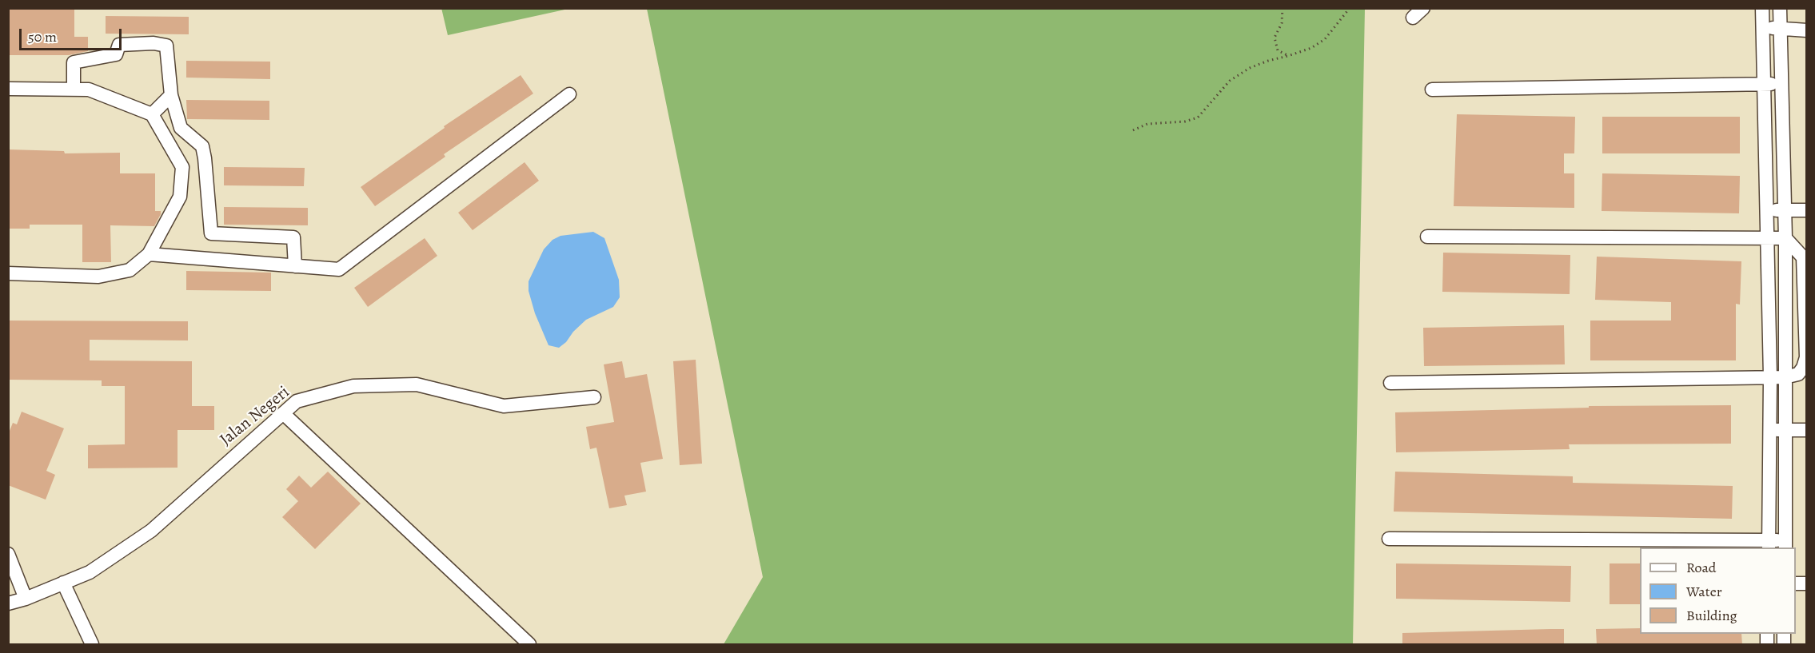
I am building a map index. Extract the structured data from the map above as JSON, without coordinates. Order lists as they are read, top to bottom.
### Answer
{
  "streets": {
    "street": ["Jalan Negeri"]
  },
  "legend": ["Road", "Water", "Building"],
  "scale_bar": "50 m"
}
